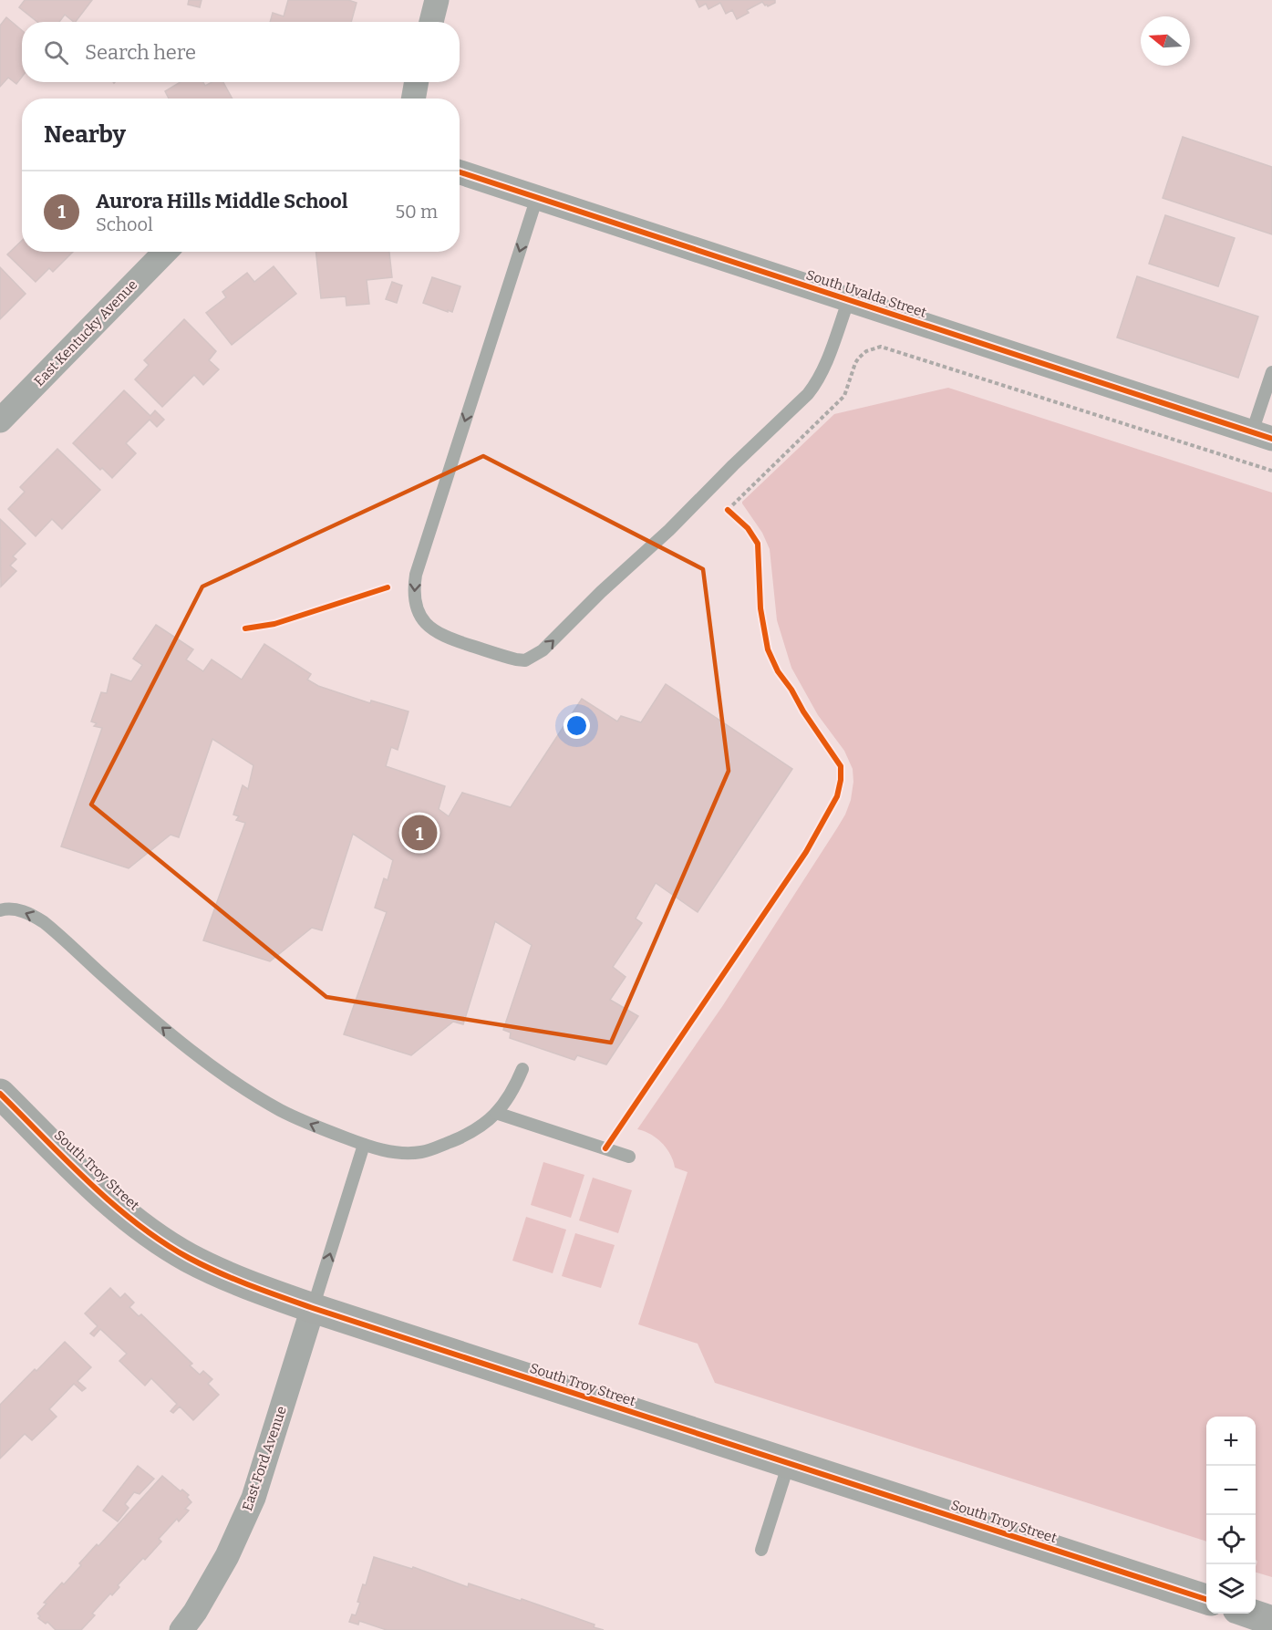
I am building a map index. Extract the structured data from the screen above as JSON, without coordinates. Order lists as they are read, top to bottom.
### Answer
{
  "streets": {
    "street": [
      "South Uvalda Street",
      "East Kentucky Avenue",
      "South Troy Street",
      "East Ford Avenue"
    ]
  },
  "crossings": [
    ["South Troy Street", "East Ford Avenue"]
  ],
  "north": "left",
  "page": {
    "search": "Search here",
    "heading": "Nearby",
    "list": [
      {
        "mark": "1",
        "name": "Aurora Hills Middle School",
        "note": "School",
        "value": "50 m"
      }
    ],
    "pins": "1",
    "map_buttons": ["+", "−"]
  }
}
